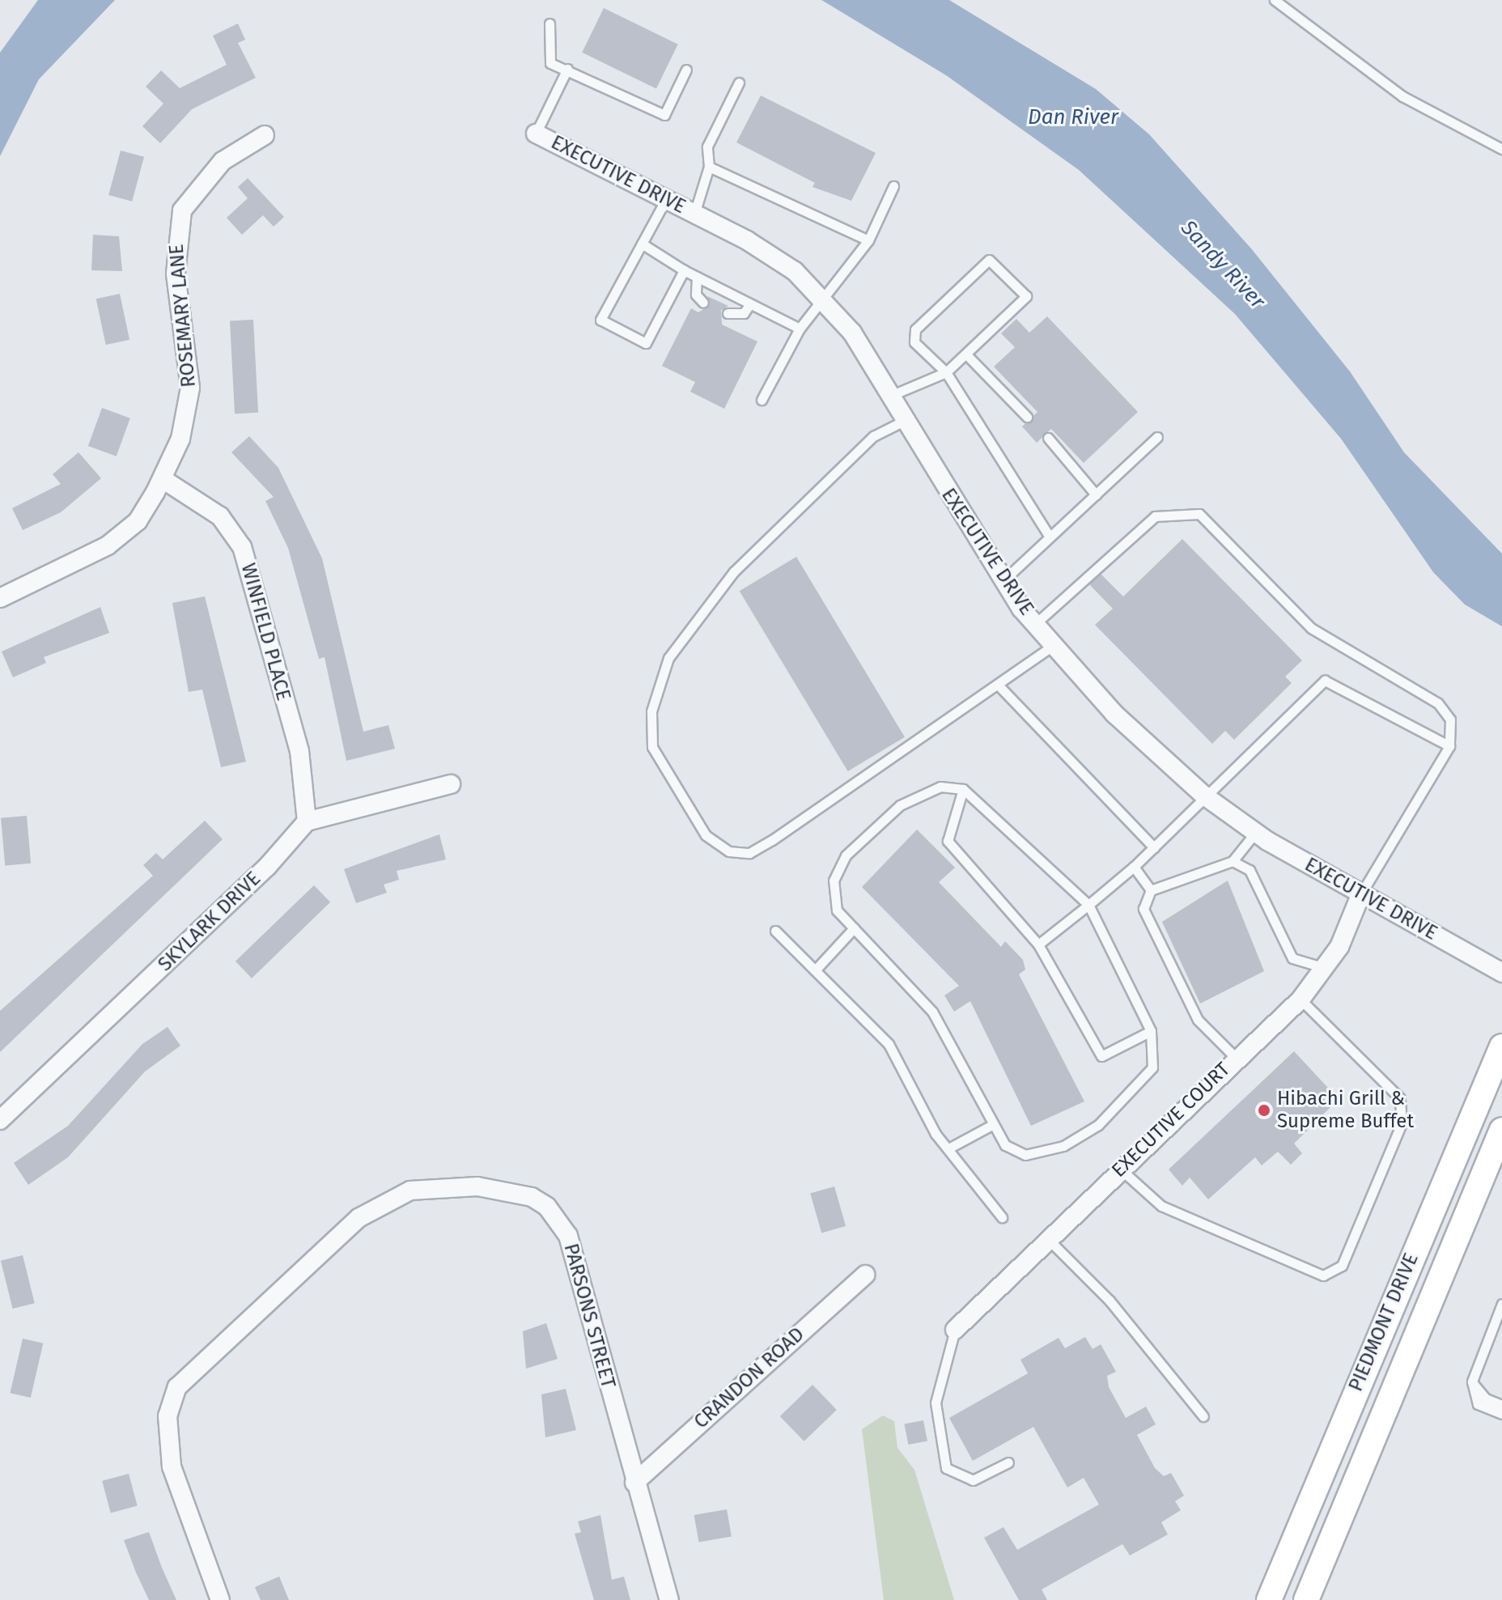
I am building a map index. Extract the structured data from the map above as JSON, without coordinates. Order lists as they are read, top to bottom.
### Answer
{
  "streets": {
    "main road": ["PIEDMONT DRIVE"],
    "street": [
      "EXECUTIVE DRIVE",
      "ROSEMARY LANE",
      "WINFIELD PLACE",
      "SKYLARK DRIVE",
      "EXECUTIVE COURT",
      "PARSONS STREET",
      "CRANDON ROAD"
    ]
  },
  "crossings": [
    ["EXECUTIVE DRIVE", "EXECUTIVE COURT"],
    ["ROSEMARY LANE", "WINFIELD PLACE"],
    ["WINFIELD PLACE", "SKYLARK DRIVE"],
    ["PARSONS STREET", "CRANDON ROAD"]
  ],
  "water": ["Dan River", "Sandy River"],
  "places": ["Hibachi Grill & Supreme Buffet"]
}
